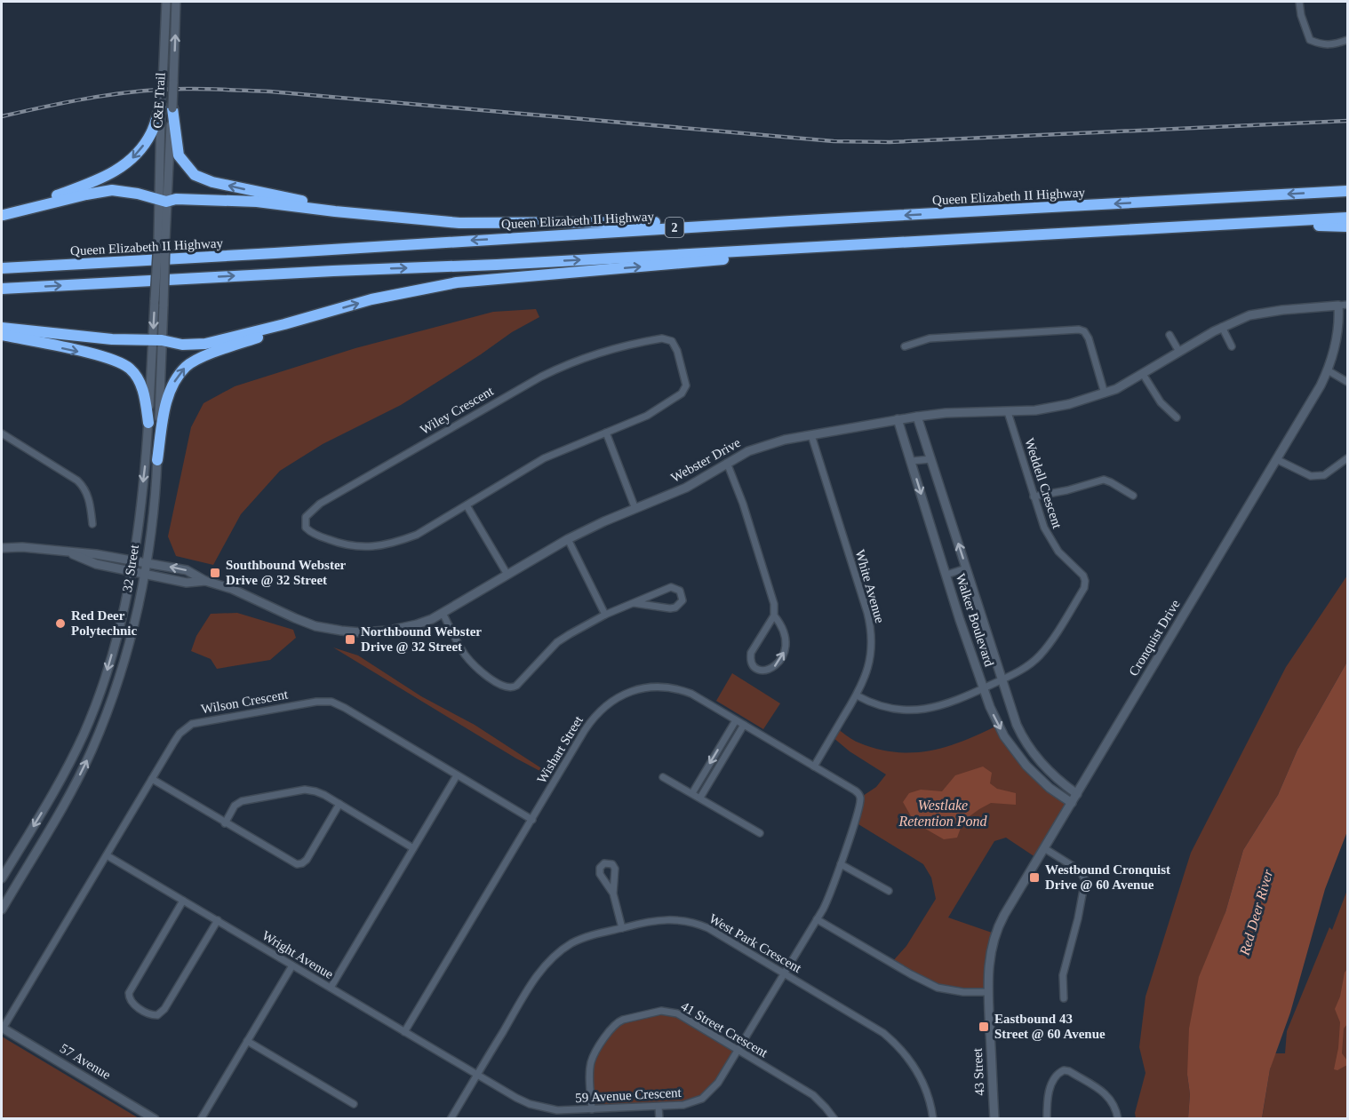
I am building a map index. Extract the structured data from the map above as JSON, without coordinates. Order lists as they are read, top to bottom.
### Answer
{
  "streets": {
    "highway": ["Queen Elizabeth II Highway", "2"],
    "street": [
      "C&E Trail",
      "Wiley Crescent",
      "Webster Drive",
      "Weddell Crescent",
      "32 Street",
      "White Avenue",
      "Walker Boulevard",
      "Cronquist Drive",
      "Wilson Crescent",
      "Wishart Street",
      "West Park Crescent",
      "Wright Avenue",
      "41 Street Crescent",
      "57 Avenue",
      "43 Street",
      "59 Avenue Crescent"
    ]
  },
  "crossings": [
    ["C&E Trail", "32 Street"],
    ["Webster Drive", "Weddell Crescent"],
    ["Webster Drive", "32 Street"],
    ["Webster Drive", "White Avenue"],
    ["Webster Drive", "Walker Boulevard"],
    ["Webster Drive", "Cronquist Drive"],
    ["Weddell Crescent", "White Avenue"],
    ["Weddell Crescent", "Walker Boulevard"],
    ["White Avenue", "Wishart Street"],
    ["Walker Boulevard", "Cronquist Drive"],
    ["Cronquist Drive", "43 Street"],
    ["Wilson Crescent", "Wishart Street"],
    ["Wilson Crescent", "Wright Avenue"],
    ["Wilson Crescent", "57 Avenue"],
    ["Wishart Street", "Wright Avenue"],
    ["Wishart Street", "59 Avenue Crescent"],
    ["West Park Crescent", "Wright Avenue"],
    ["West Park Crescent", "59 Avenue Crescent"],
    ["Wright Avenue", "59 Avenue Crescent"],
    ["41 Street Crescent", "59 Avenue Crescent"]
  ],
  "water": ["Westlake Retention Pond", "Red Deer River"],
  "places": {
    "transit": [
      "Southbound Webster Drive @ 32 Street",
      "Northbound Webster Drive @ 32 Street",
      "Westbound Cronquist Drive @ 60 Avenue",
      "Eastbound 43 Street @ 60 Avenue"
    ],
    "other": ["Red Deer Polytechnic"]
  }
}
